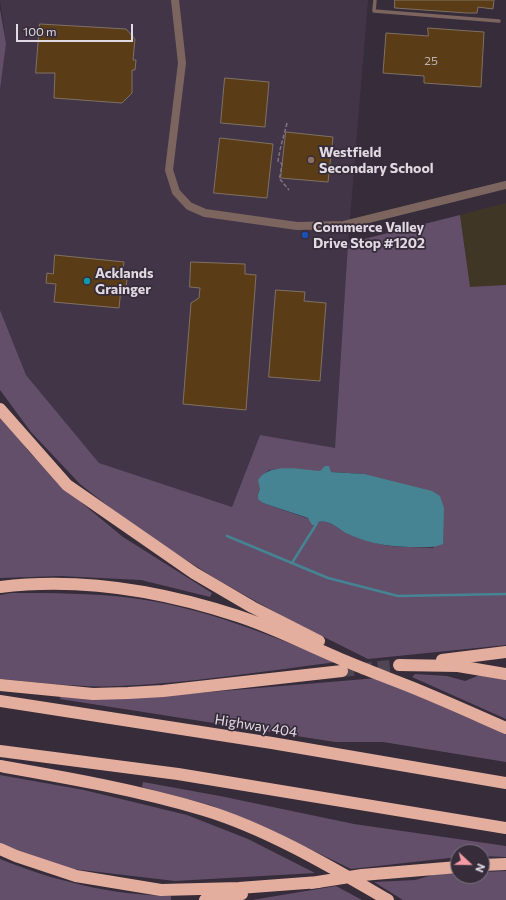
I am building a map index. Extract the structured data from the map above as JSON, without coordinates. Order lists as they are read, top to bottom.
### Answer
{
  "streets": {
    "highway": ["Highway 404"]
  },
  "places": ["Westfield Secondary School", "Commerce Valley Drive Stop #1202", "Acklands Grainger"],
  "house_numbers": ["25"],
  "scale_bar": "100 m",
  "north": "right"
}
